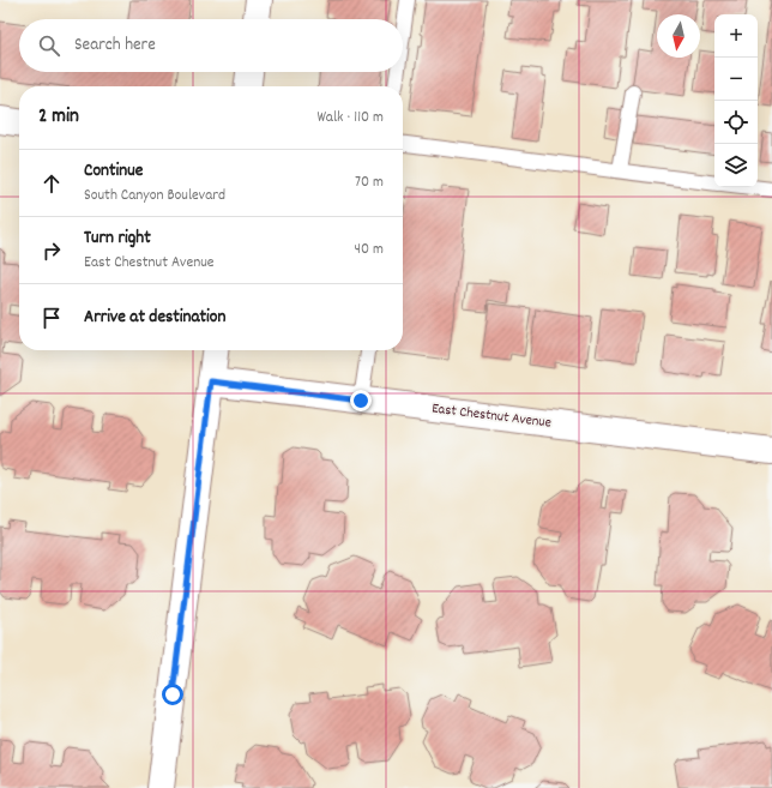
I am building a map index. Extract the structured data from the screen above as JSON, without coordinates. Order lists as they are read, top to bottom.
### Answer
{
  "streets": {
    "street": ["East Chestnut Avenue"]
  },
  "north": "bottom",
  "page": {
    "map_buttons": ["+", "−"],
    "search": "Search here",
    "heading": ["2 min", "Walk · 110 m"],
    "list": [
      ["Continue", "South Canyon Boulevard", "70 m"],
      ["Turn right", "East Chestnut Avenue", "40 m"],
      "Arrive at destination"
    ]
  }
}
